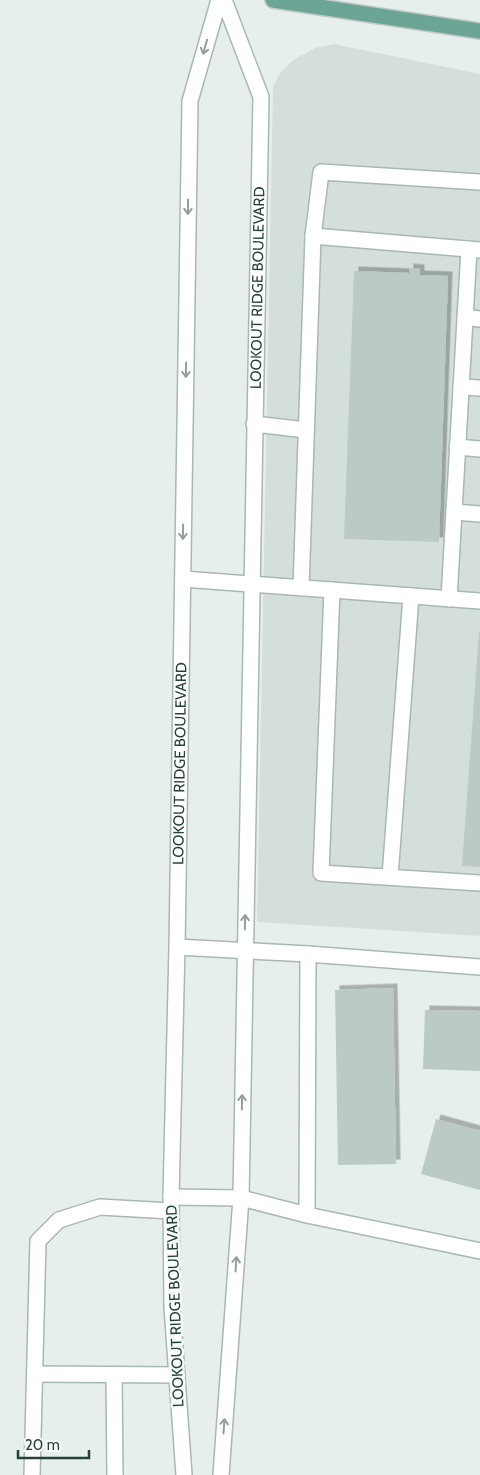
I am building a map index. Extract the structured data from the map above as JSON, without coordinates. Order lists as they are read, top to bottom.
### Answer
{
  "streets": {
    "street": ["LOOKOUT RIDGE BOULEVARD"]
  },
  "scale_bar": "20 m"
}
